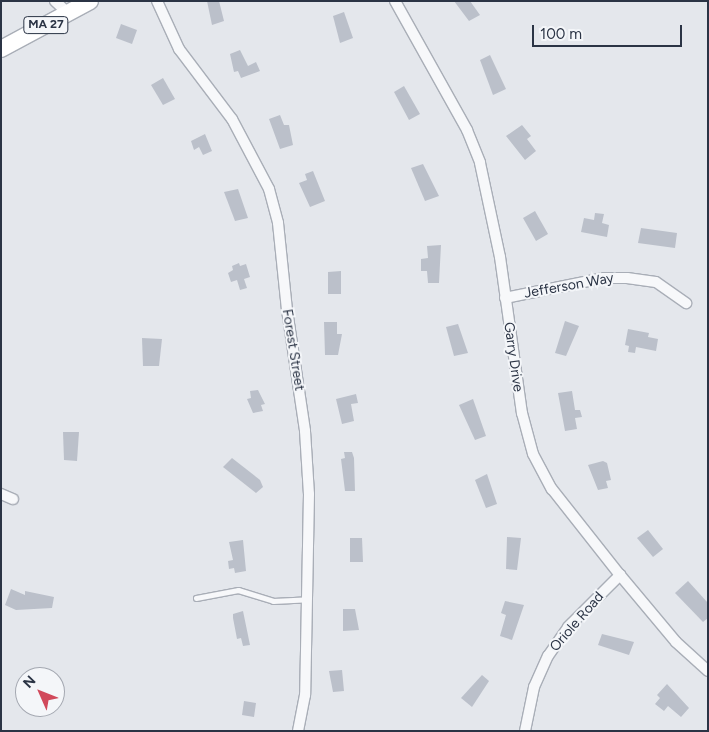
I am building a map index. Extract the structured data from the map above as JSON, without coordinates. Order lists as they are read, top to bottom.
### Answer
{
  "streets": {
    "main road": ["MA 27"],
    "street": [
      "Jefferson Way",
      "Forest Street",
      "Garry Drive",
      "Oriole Road"
    ]
  },
  "crossings": [
    ["Jefferson Way", "Garry Drive"],
    ["Garry Drive", "Oriole Road"]
  ],
  "scale_bar": "100 m",
  "north": "top left"
}
